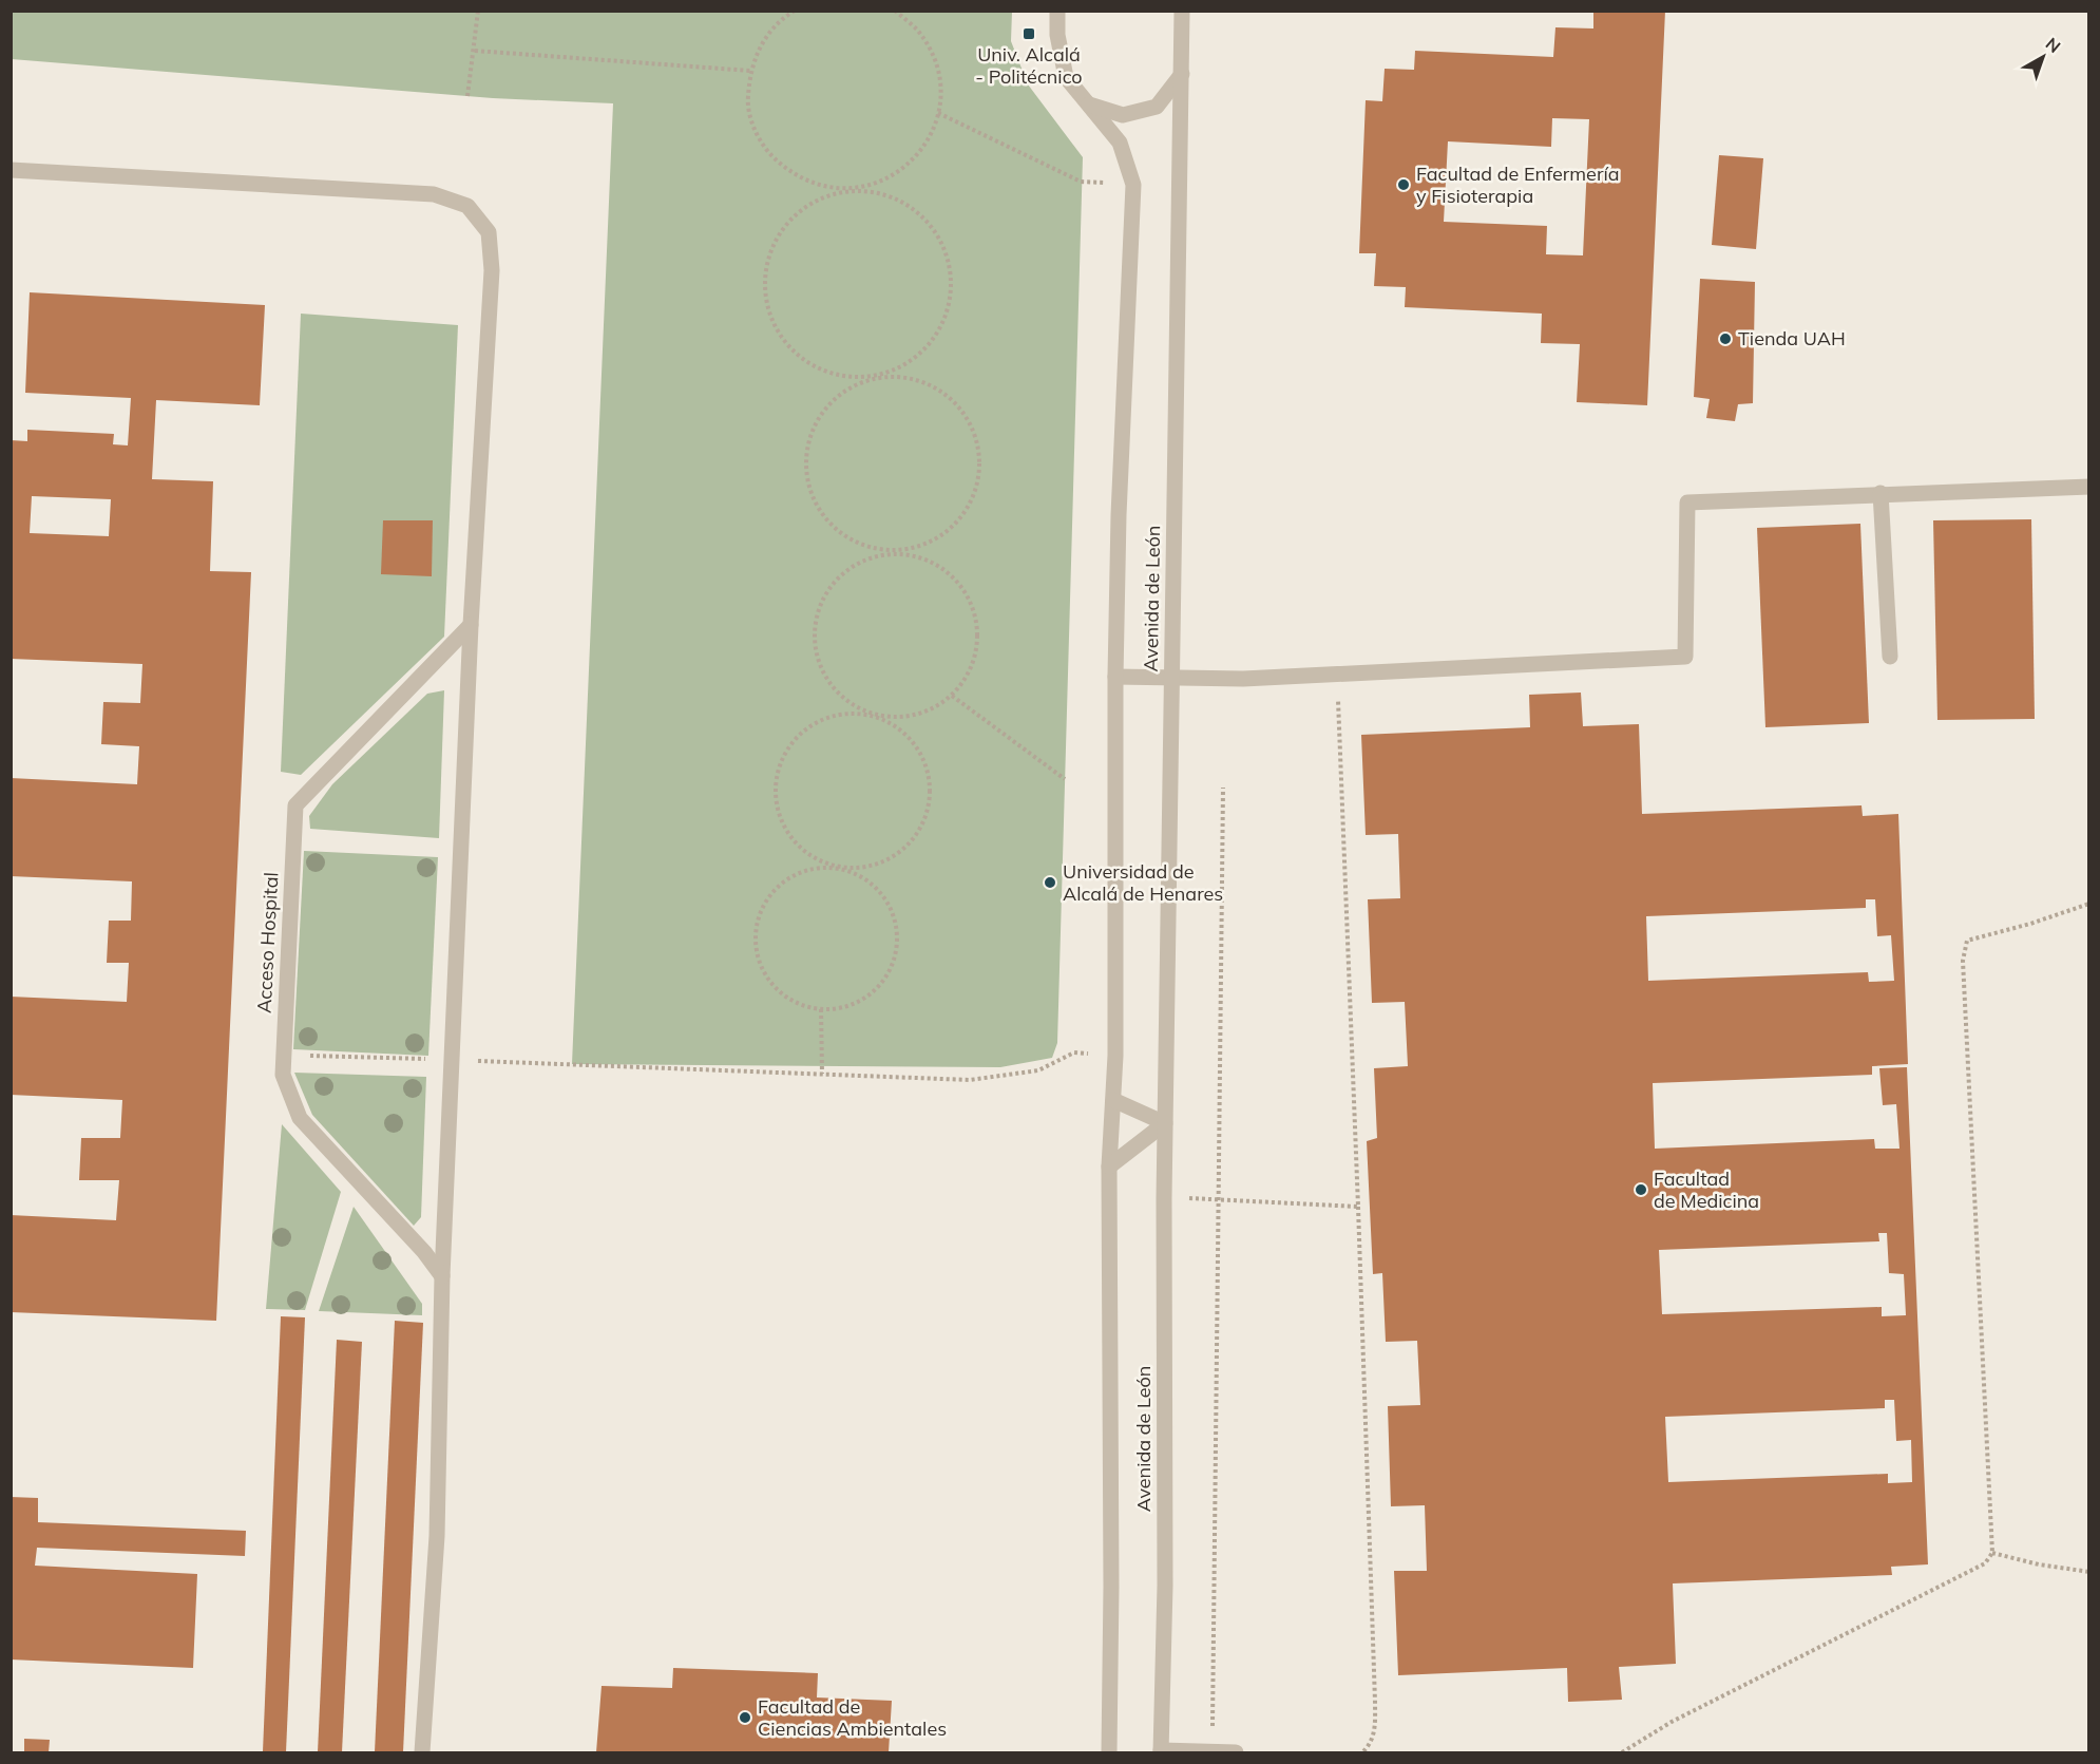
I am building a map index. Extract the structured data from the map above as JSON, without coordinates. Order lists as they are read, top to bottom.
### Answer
{
  "streets": {
    "street": ["Avenida de León", "Acceso Hospital"]
  },
  "places": {
    "transit": ["Univ. Alcalá - Politécnico"],
    "other": [
      "Facultad de Enfermería y Fisioterapia",
      "Tienda UAH",
      "Universidad de Alcalá de Henares",
      "Facultad de Medicina",
      "Facultad de Ciencias Ambientales"
    ]
  },
  "north": "top right"
}
